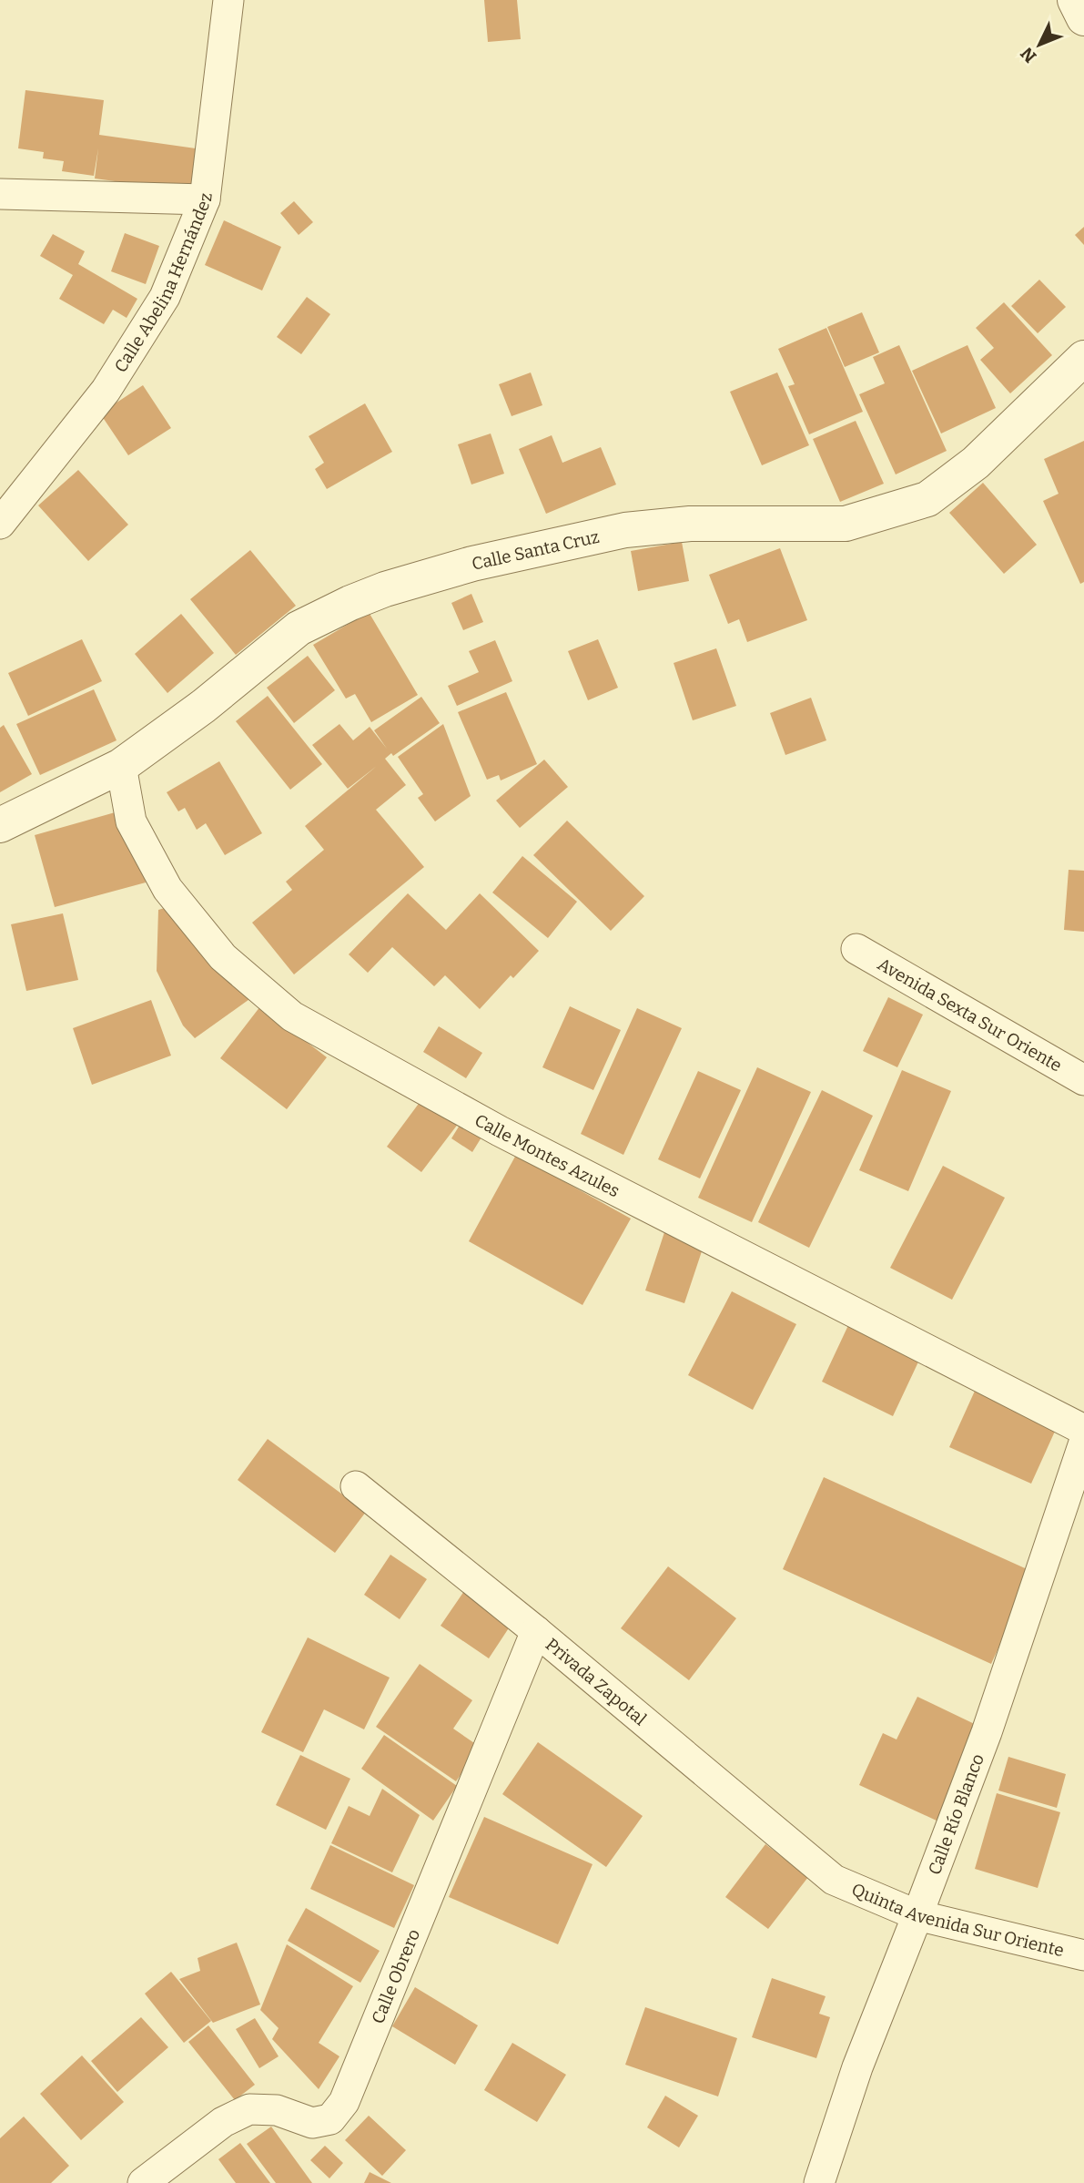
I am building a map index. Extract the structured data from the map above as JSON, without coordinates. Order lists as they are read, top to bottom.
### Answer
{
  "streets": {
    "street": [
      "Calle Abelina Hernández",
      "Calle Santa Cruz",
      "Avenida Sexta Sur Oriente",
      "Calle Montes Azules",
      "Privada Zapotal",
      "Calle Río Blanco",
      "Quinta Avenida Sur Oriente",
      "Calle Obrero"
    ]
  },
  "crossings": [
    ["Calle Santa Cruz", "Calle Montes Azules"],
    ["Privada Zapotal", "Quinta Avenida Sur Oriente"],
    ["Privada Zapotal", "Calle Obrero"],
    ["Calle Río Blanco", "Quinta Avenida Sur Oriente"]
  ],
  "north": "bottom left"
}
